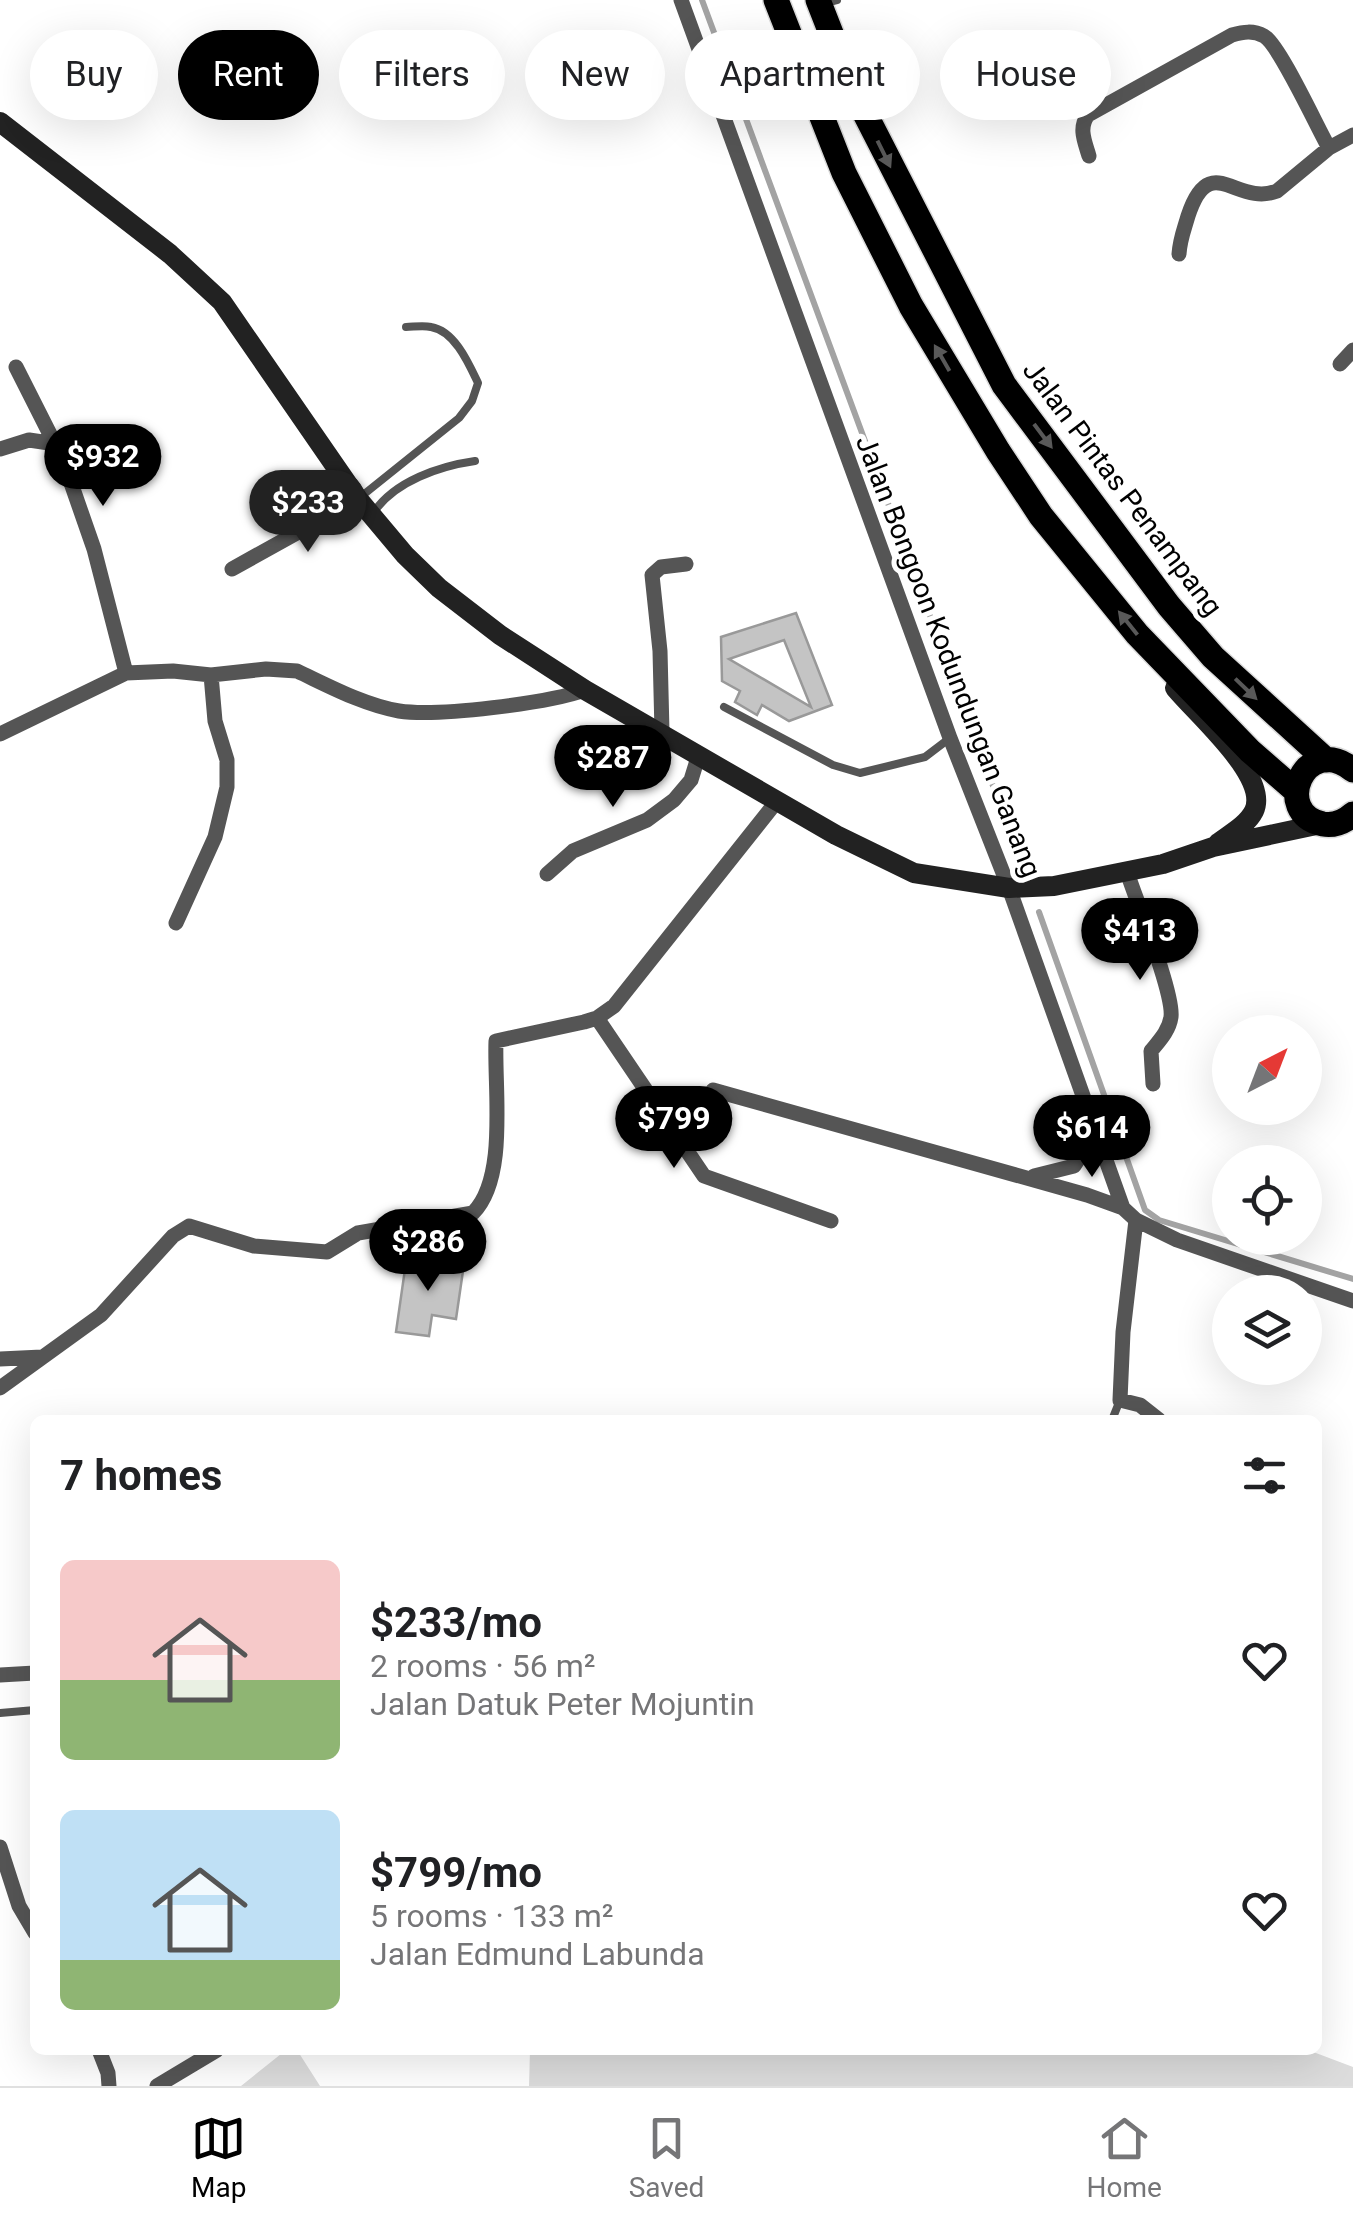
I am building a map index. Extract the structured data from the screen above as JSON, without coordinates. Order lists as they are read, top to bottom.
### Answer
{
  "streets": {
    "main road": ["Jalan Pintas Penampang"],
    "street": ["Jalan Bongoon Kodundungan Ganang"]
  },
  "north": "top right",
  "page": {
    "chip": [
      "Buy",
      "Rent",
      "Filters",
      "New",
      "Apartment",
      "House"
    ],
    "price": [
      "$932",
      "$233",
      "$287",
      "$413",
      "$799",
      "$614",
      "$286"
    ],
    "heading": "7 homes",
    "list": [
      {
        "name": "$233/mo",
        "note": "2 rooms · 56 m² · Jalan Datuk Peter Mojuntin"
      },
      {
        "name": "$799/mo",
        "note": "5 rooms · 133 m² · Jalan Edmund Labunda"
      }
    ],
    "tabs": ["Map", "Saved", "Home"]
  }
}
